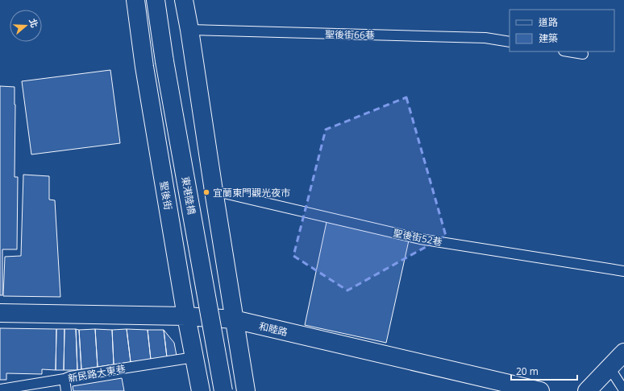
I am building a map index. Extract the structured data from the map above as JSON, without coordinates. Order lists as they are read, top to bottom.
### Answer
{
  "streets": {
    "street": ["聖後街", "東港陸橋", "和睦路"],
    "lane": ["聖後街66巷", "聖後街52巷", "新民路大東巷"]
  },
  "crossings": [
    ["聖後街", "和睦路"],
    ["聖後街", "新民路大東巷"]
  ],
  "places": ["宜蘭東門觀光夜市"],
  "legend": ["道路", "建築"],
  "scale_bar": "20 m",
  "north": "right"
}
